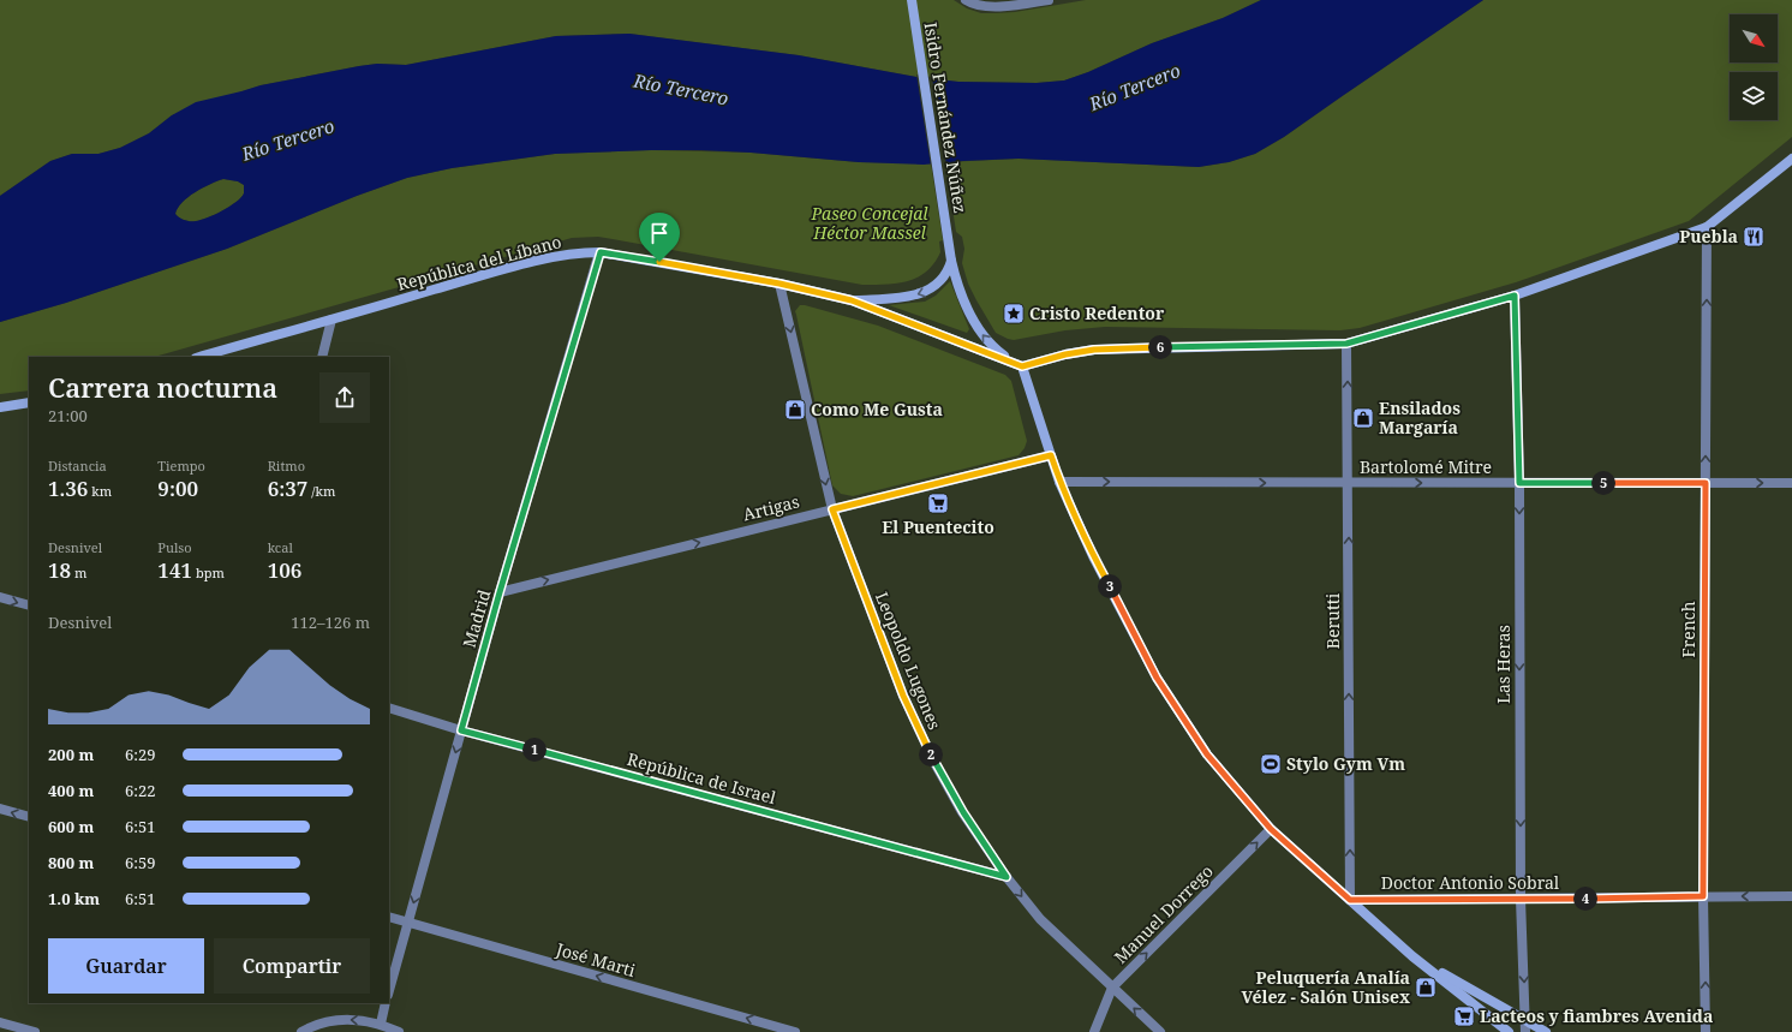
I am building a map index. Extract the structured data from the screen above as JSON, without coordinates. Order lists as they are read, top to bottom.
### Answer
{
  "streets": {
    "main road": ["Isidro Fernández Núñez", "República del Líbano"],
    "street": [
      "Bartolomé Mitre",
      "Artigas",
      "Madrid",
      "Berutti",
      "French",
      "Leopoldo Lugones",
      "Las Heras",
      "República de Israel",
      "Doctor Antonio Sobral",
      "Manuel Dorrego",
      "José Marti"
    ]
  },
  "crossings": [
    ["República del Líbano", "Madrid"],
    ["República del Líbano", "Leopoldo Lugones"],
    ["Bartolomé Mitre", "Berutti"],
    ["Bartolomé Mitre", "French"],
    ["Bartolomé Mitre", "Las Heras"],
    ["Artigas", "Madrid"],
    ["Artigas", "Leopoldo Lugones"],
    ["Madrid", "República de Israel"],
    ["Madrid", "José Marti"],
    ["Berutti", "Doctor Antonio Sobral"],
    ["French", "Doctor Antonio Sobral"],
    ["Leopoldo Lugones", "República de Israel"],
    ["Leopoldo Lugones", "Manuel Dorrego"],
    ["Las Heras", "Doctor Antonio Sobral"]
  ],
  "one_way": [
    "Bartolomé Mitre",
    "Artigas",
    "Berutti",
    "French",
    "Las Heras",
    "Manuel Dorrego",
    "José Marti"
  ],
  "water": ["Río Tercero"],
  "parks": ["Paseo Concejal Héctor Massel"],
  "places": {
    "restaurant": ["Puebla"],
    "place": ["Cristo Redentor"],
    "shop": ["Como Me Gusta", "Ensilados Margaría", "Peluquería Analía Vélez - Salón Unisex"],
    "supermarket": ["El Puentecito", "Lacteos y fiambres Avenida"],
    "sports": ["Stylo Gym Vm"]
  },
  "north": "bottom right",
  "page": {
    "pins": [
      "6",
      "5",
      "3",
      "1",
      "2",
      "4"
    ],
    "heading": ["Carrera nocturna", "21:00"],
    "stats": [
      ["Distancia", "1.36 km"],
      ["Tiempo", "9:00"],
      ["Ritmo", "6:37 /km"],
      ["Desnivel", "18 m"],
      ["Pulso", "141 bpm"],
      ["kcal", "106"]
    ],
    "chart": ["Desnivel", "112–126 m"],
    "list": [
      {
        "name": "200 m",
        "note": "6:29"
      },
      {
        "name": "400 m",
        "note": "6:22"
      },
      {
        "name": "600 m",
        "note": "6:51"
      },
      {
        "name": "800 m",
        "note": "6:59"
      },
      {
        "name": "1.0 km",
        "note": "6:51"
      }
    ],
    "buttons": ["Guardar", "Compartir"]
  }
}
